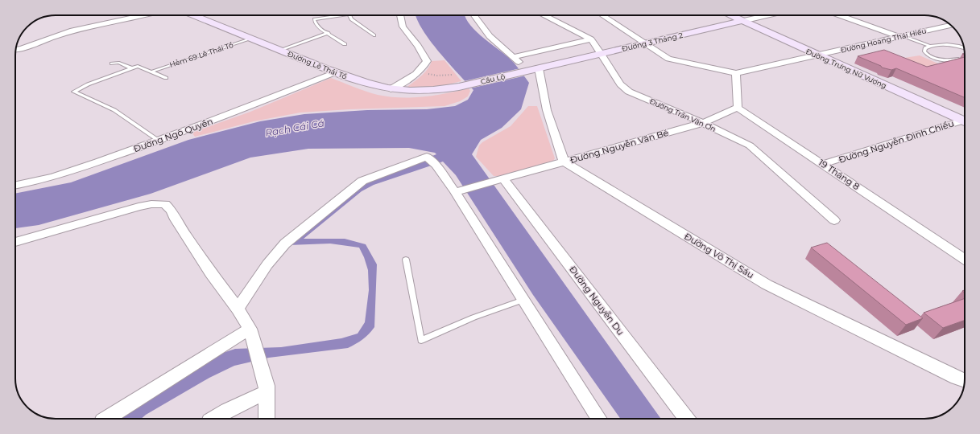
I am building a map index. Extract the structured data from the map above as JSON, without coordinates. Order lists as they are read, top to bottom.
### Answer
{
  "streets": {
    "main road": [
      "Đường 3 Tháng 2",
      "Đường Lê Thái Tổ",
      "Đường Trưng Nữ Vương",
      "Cầu Lộ"
    ],
    "street": [
      "Đường Hoàng Thái Hiếu",
      "Đường Trần Văn Ơn",
      "Đường Ngô Quyền",
      "Đường Nguyễn Đình Chiểu",
      "Đường Nguyễn Văn Bé",
      "19 Tháng 8",
      "Đường Võ Thị Sáu",
      "Đường Nguyễn Du"
    ],
    "lane": ["Hẻm 69 Lê Thái Tổ"]
  },
  "crossings": [
    ["Đường Hoàng Thái Hiếu", "Đường Trưng Nữ Vương"],
    ["Đường 3 Tháng 2", "Đường Trưng Nữ Vương"],
    ["Đường 3 Tháng 2", "Cầu Lộ"],
    ["Đường 3 Tháng 2", "Đường Trần Văn Ơn"],
    ["Hẻm 69 Lê Thái Tổ", "Đường Lê Thái Tổ"],
    ["Hẻm 69 Lê Thái Tổ", "Đường Ngô Quyền"],
    ["Đường Lê Thái Tổ", "Cầu Lộ"],
    ["Đường Lê Thái Tổ", "Đường Ngô Quyền"],
    ["Đường Trần Văn Ơn", "Đường Nguyễn Văn Bé"],
    ["Đường Nguyễn Đình Chiểu", "19 Tháng 8"],
    ["Đường Nguyễn Văn Bé", "19 Tháng 8"],
    ["Đường Nguyễn Văn Bé", "Đường Võ Thị Sáu"],
    ["Đường Nguyễn Văn Bé", "Đường Nguyễn Du"]
  ],
  "water": ["Rạch Cái Cá"]
}
